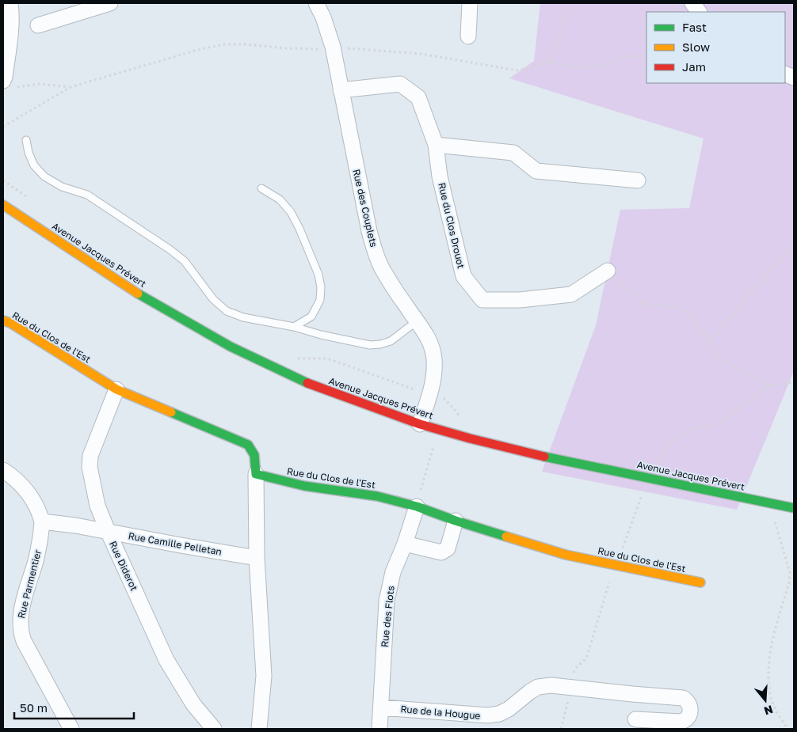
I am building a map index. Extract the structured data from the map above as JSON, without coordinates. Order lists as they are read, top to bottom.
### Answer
{
  "streets": {
    "main road": ["Avenue Jacques Prévert", "Rue du Clos de l'Est"],
    "street": [
      "Rue des Couplets",
      "Rue du Clos Drouot",
      "Rue Camille Pelletan",
      "Rue Diderot",
      "Rue Parmentier",
      "Rue des Flots",
      "Rue de la Hougue"
    ]
  },
  "crossings": [
    ["Rue des Couplets", "Rue du Clos Drouot"],
    ["Rue des Couplets", "Avenue Jacques Prévert"],
    ["Rue du Clos de l'Est", "Rue Diderot"],
    ["Rue du Clos de l'Est", "Rue des Flots"],
    ["Rue Camille Pelletan", "Rue Diderot"],
    ["Rue Camille Pelletan", "Rue Parmentier"],
    ["Rue des Flots", "Rue de la Hougue"]
  ],
  "legend": ["Fast", "Slow", "Jam"],
  "scale_bar": "50 m",
  "north": "bottom"
}
